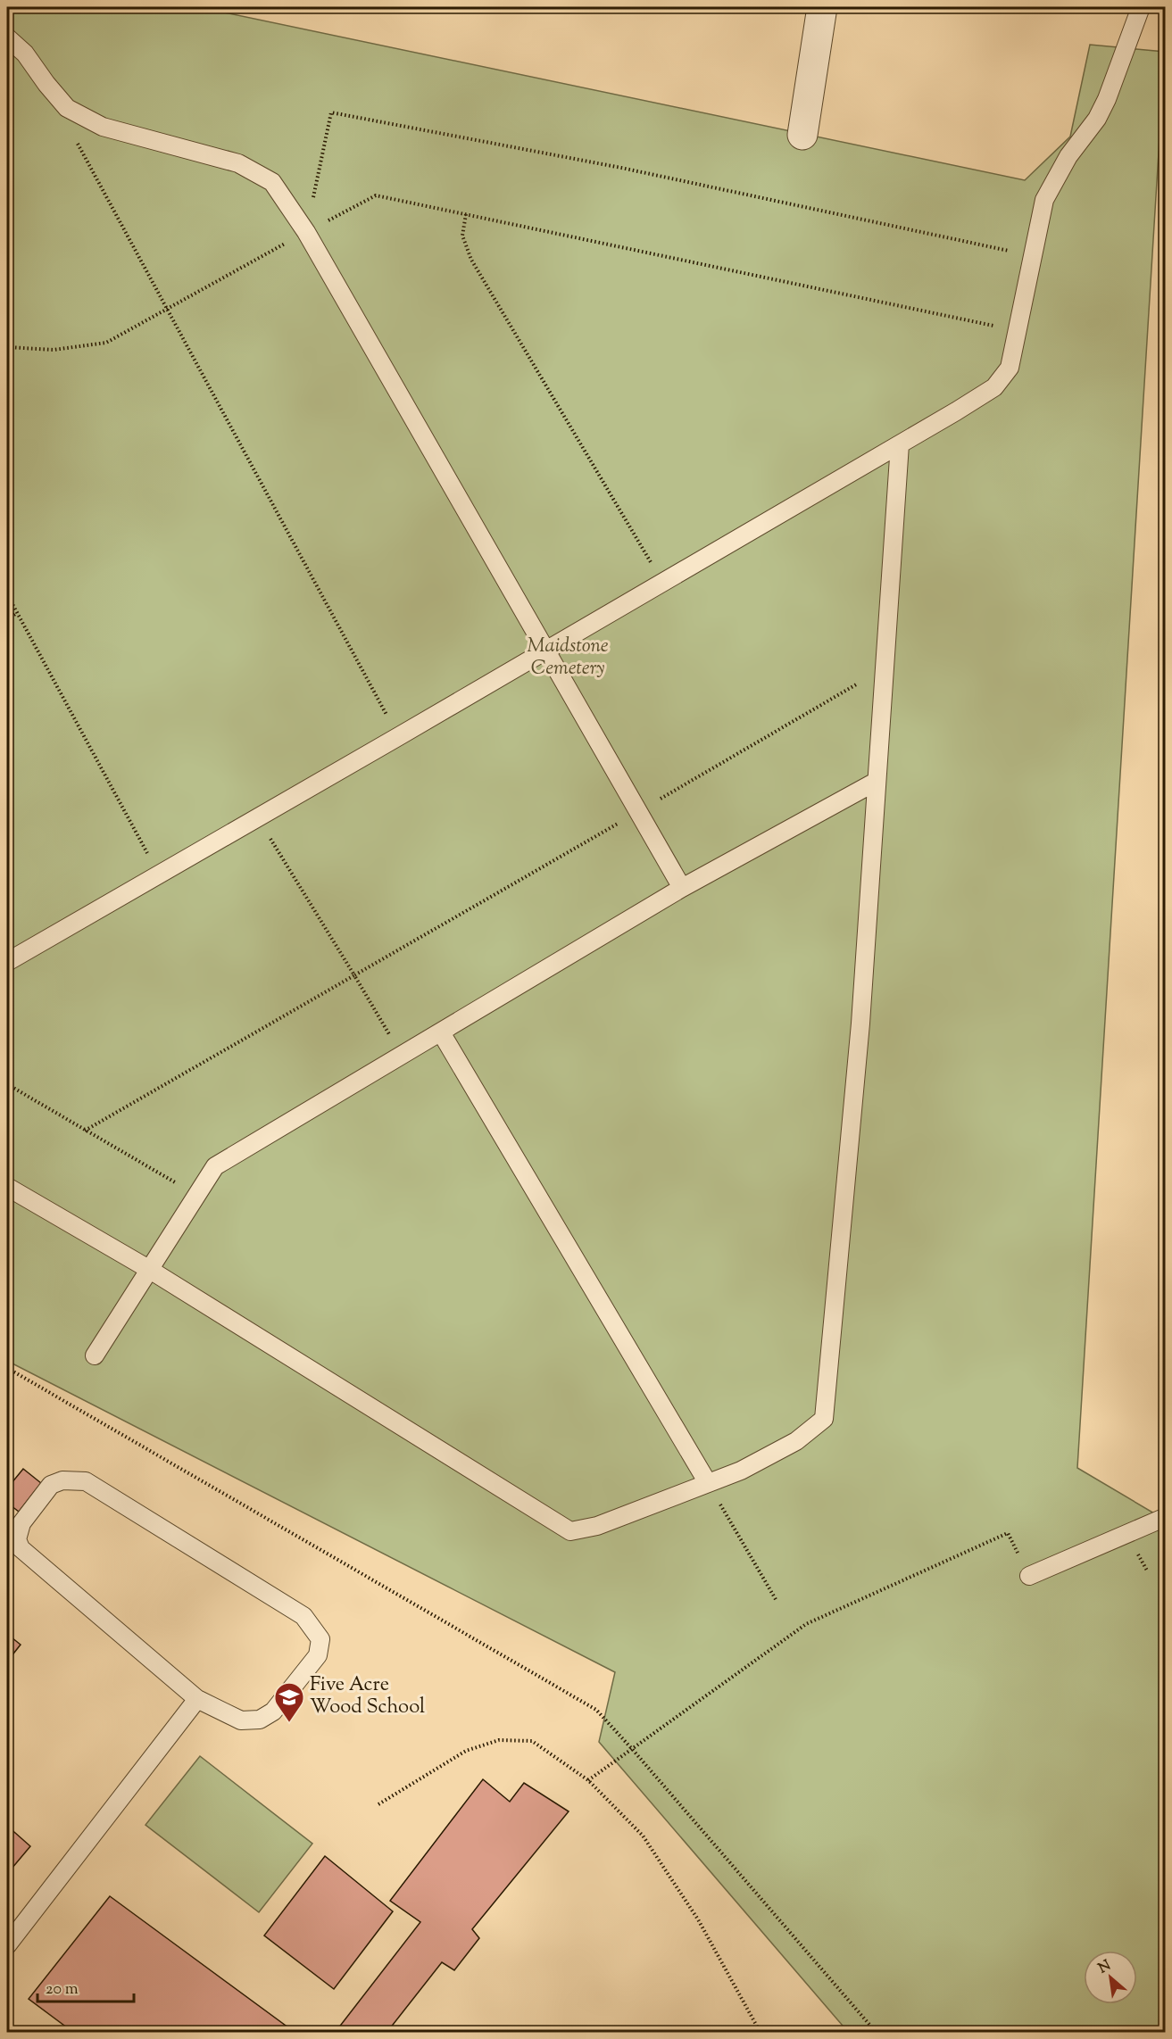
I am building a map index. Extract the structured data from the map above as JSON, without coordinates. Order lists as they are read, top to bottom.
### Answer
{
  "parks": ["Maidstone Cemetery"],
  "places": {
    "school or university": ["Five Acre Wood School"]
  },
  "scale_bar": "20 m",
  "north": "top left"
}
